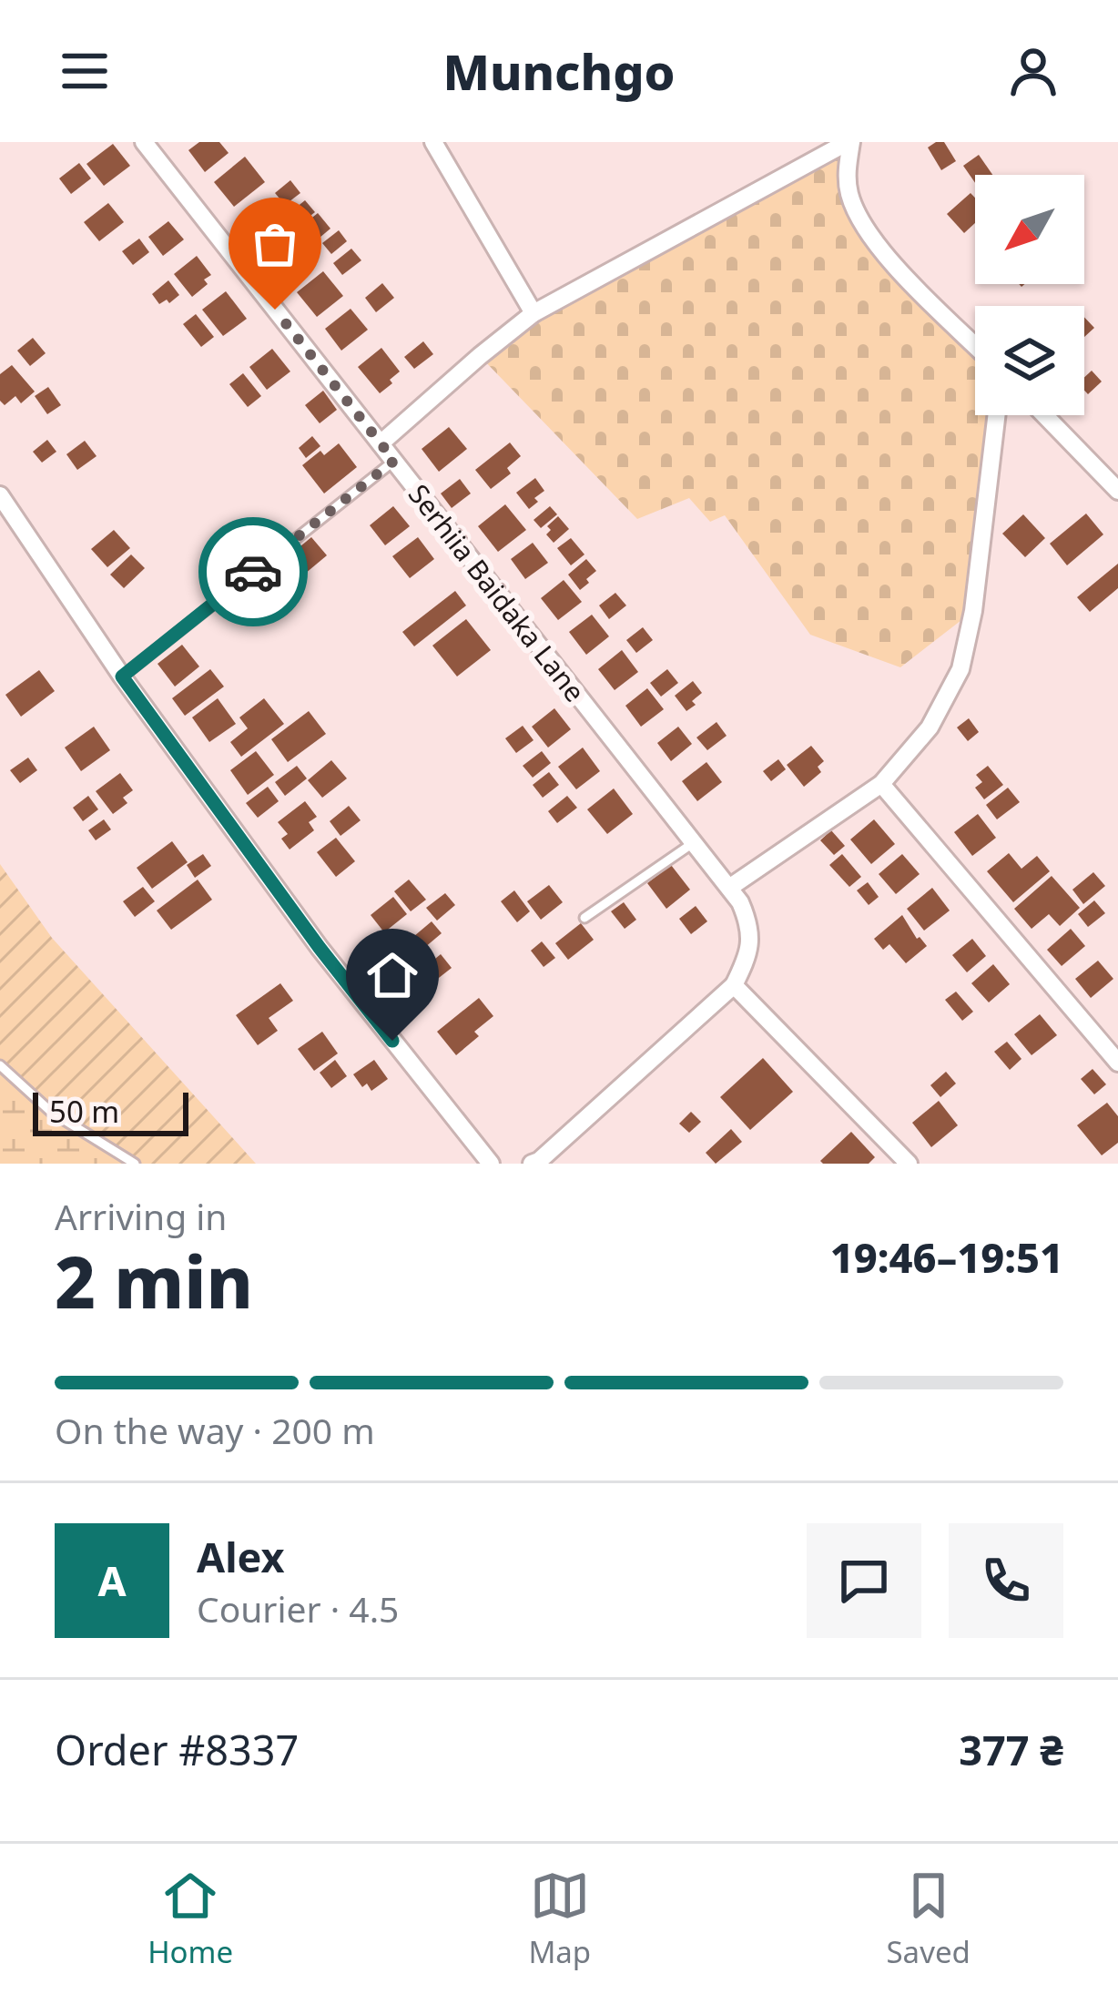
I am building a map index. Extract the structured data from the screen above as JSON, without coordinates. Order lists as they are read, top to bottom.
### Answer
{
  "streets": {
    "street": ["Serhiia Baidaka Lane"]
  },
  "scale_bar": "50 m",
  "north": "bottom left",
  "page": {
    "header": "Munchgo",
    "scale": "50 m",
    "heading": ["2 min", "Arriving in", "19:46–19:51"],
    "panel": [
      "Alex",
      "Courier · 4.5",
      "Order #8337",
      "377 ₴"
    ],
    "bar": "On the way · 200 m",
    "round": "A",
    "tabs": ["Home", "Map", "Saved"]
  }
}
